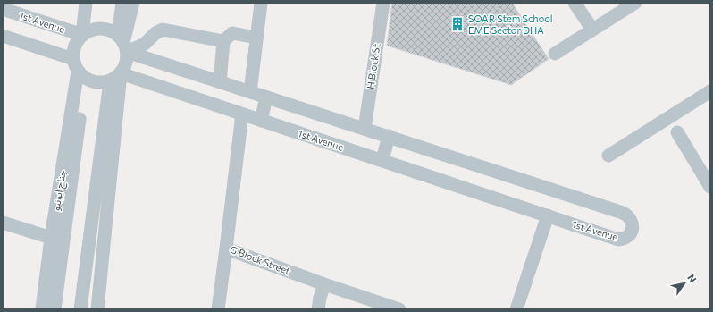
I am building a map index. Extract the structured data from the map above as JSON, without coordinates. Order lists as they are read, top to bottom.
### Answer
{
  "streets": {
    "street": [
      "1st Avenue",
      "H Block St",
      "جناح ایونیو",
      "G Block Street"
    ]
  },
  "crossings": [
    ["1st Avenue", "H Block St"],
    ["1st Avenue", "جناح ایونیو"],
    ["1st Avenue", "G Block Street"]
  ],
  "places": {
    "building": ["SOAR Stem School EME Sector DHA"]
  },
  "north": "top right"
}
